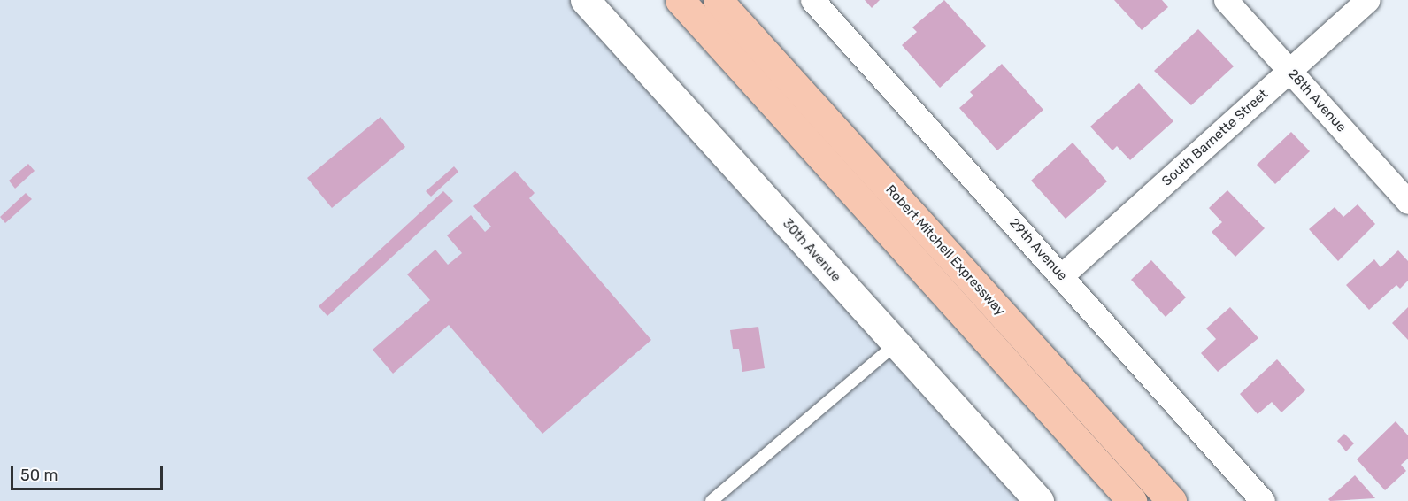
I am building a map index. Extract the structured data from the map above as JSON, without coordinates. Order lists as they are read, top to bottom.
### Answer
{
  "streets": {
    "highway": ["Robert Mitchell Expressway"],
    "main road": ["30th Avenue"],
    "street": ["28th Avenue", "South Barnette Street", "29th Avenue"]
  },
  "crossings": [
    ["28th Avenue", "South Barnette Street"],
    ["South Barnette Street", "29th Avenue"]
  ],
  "scale_bar": "50 m"
}
